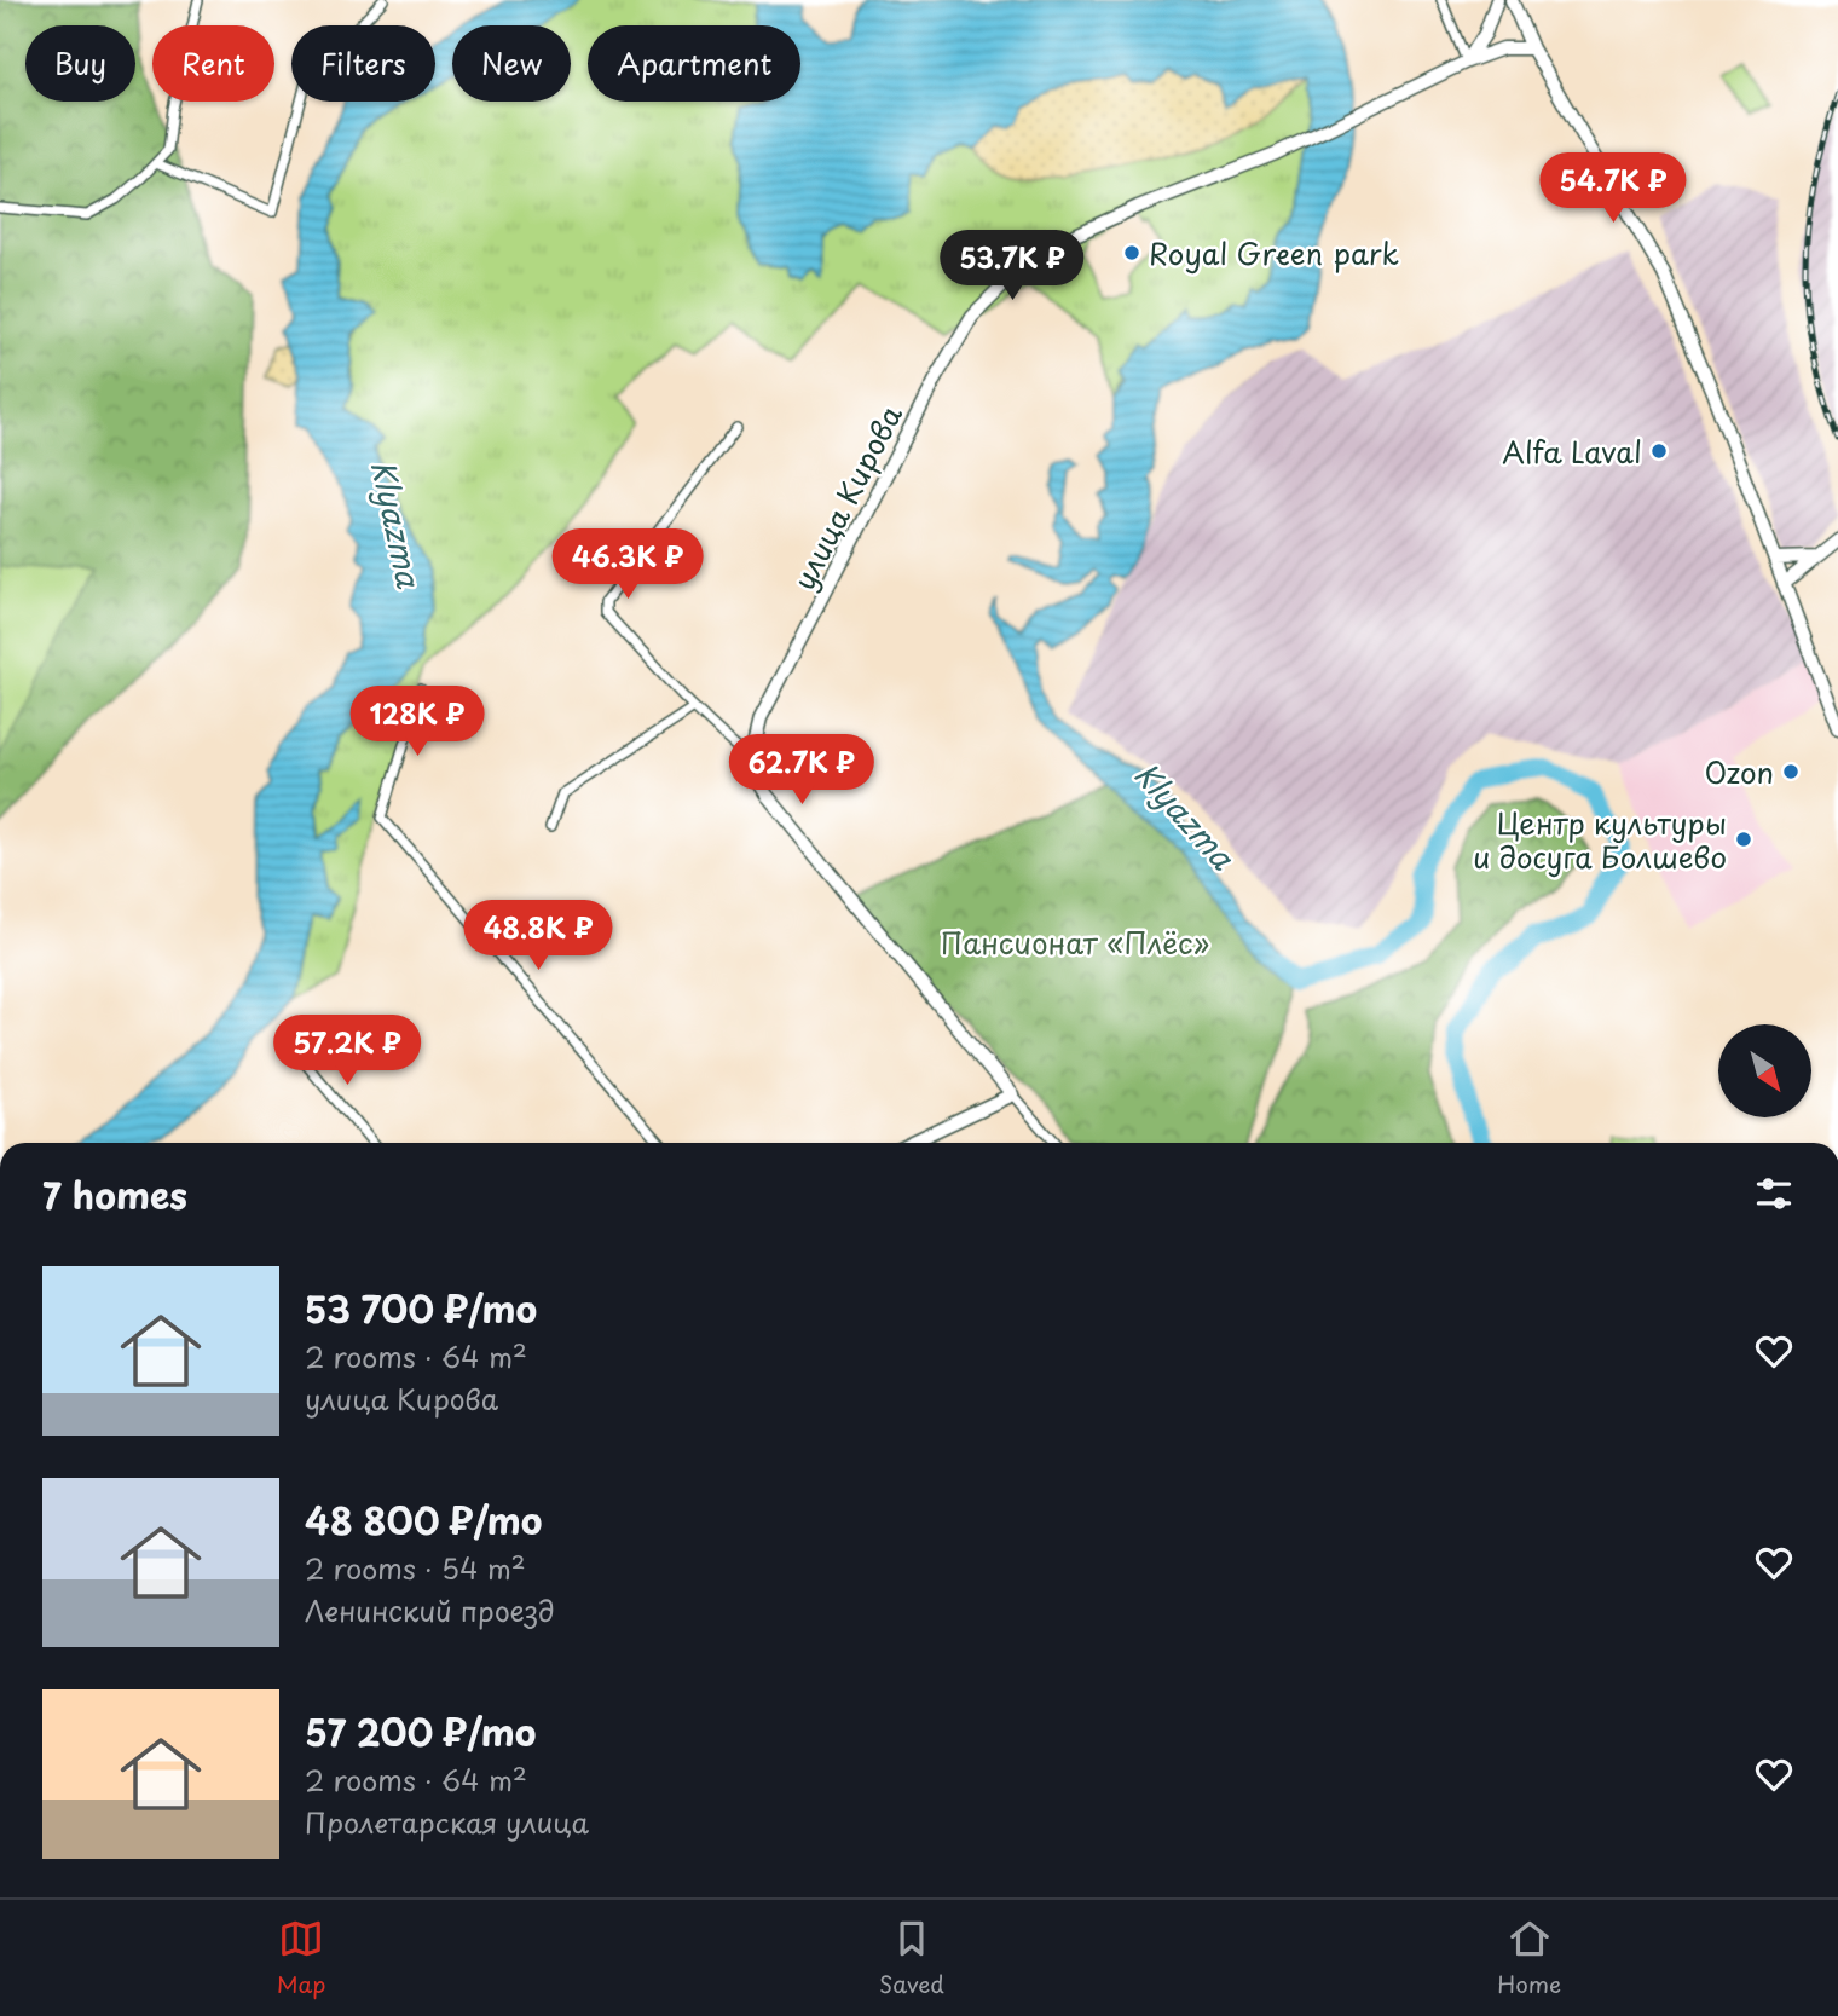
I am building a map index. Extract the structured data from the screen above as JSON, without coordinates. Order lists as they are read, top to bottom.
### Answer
{
  "streets": {
    "street": ["улица Кирова"]
  },
  "water": ["Klyazma"],
  "parks": ["Пансионат «Плёс»"],
  "places": [
    "Royal Green park",
    "Alfa Laval",
    "Ozon",
    "Центр культуры и досуга Болшево"
  ],
  "north": "bottom right",
  "page": {
    "chip": [
      "Buy",
      "Rent",
      "Filters",
      "New",
      "Apartment"
    ],
    "price": [
      "54.7K ₽",
      "53.7K ₽",
      "46.3K ₽",
      "128K ₽",
      "62.7K ₽",
      "48.8K ₽",
      "57.2K ₽"
    ],
    "heading": "7 homes",
    "list": [
      {
        "name": "53 700 ₽/mo",
        "note": "2 rooms · 64 m² · улица Кирова"
      },
      {
        "name": "48 800 ₽/mo",
        "note": "2 rooms · 54 m² · Ленинский проезд"
      },
      {
        "name": "57 200 ₽/mo",
        "note": "2 rooms · 64 m² · Пролетарская улица"
      }
    ],
    "tabs": ["Map", "Saved", "Home"]
  }
}
